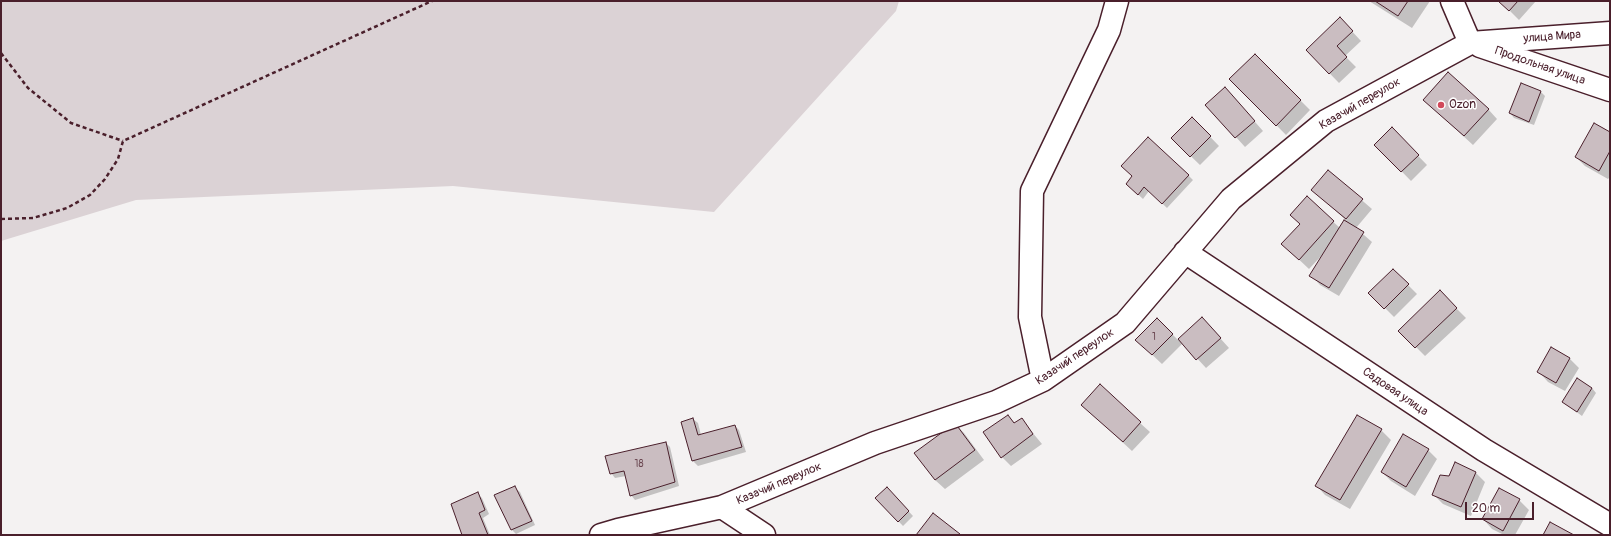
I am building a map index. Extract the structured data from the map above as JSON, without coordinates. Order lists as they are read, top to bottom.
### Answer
{
  "streets": {
    "street": [
      "улица Мира",
      "Продольная улица",
      "Казачий переулок",
      "Садовая улица"
    ]
  },
  "crossings": [
    ["улица Мира", "Продольная улица"],
    ["улица Мира", "Казачий переулок"],
    ["Продольная улица", "Казачий переулок"],
    ["Казачий переулок", "Садовая улица"]
  ],
  "places": ["Ozon"],
  "house_numbers": ["1", "18"],
  "scale_bar": "20 m"
}
